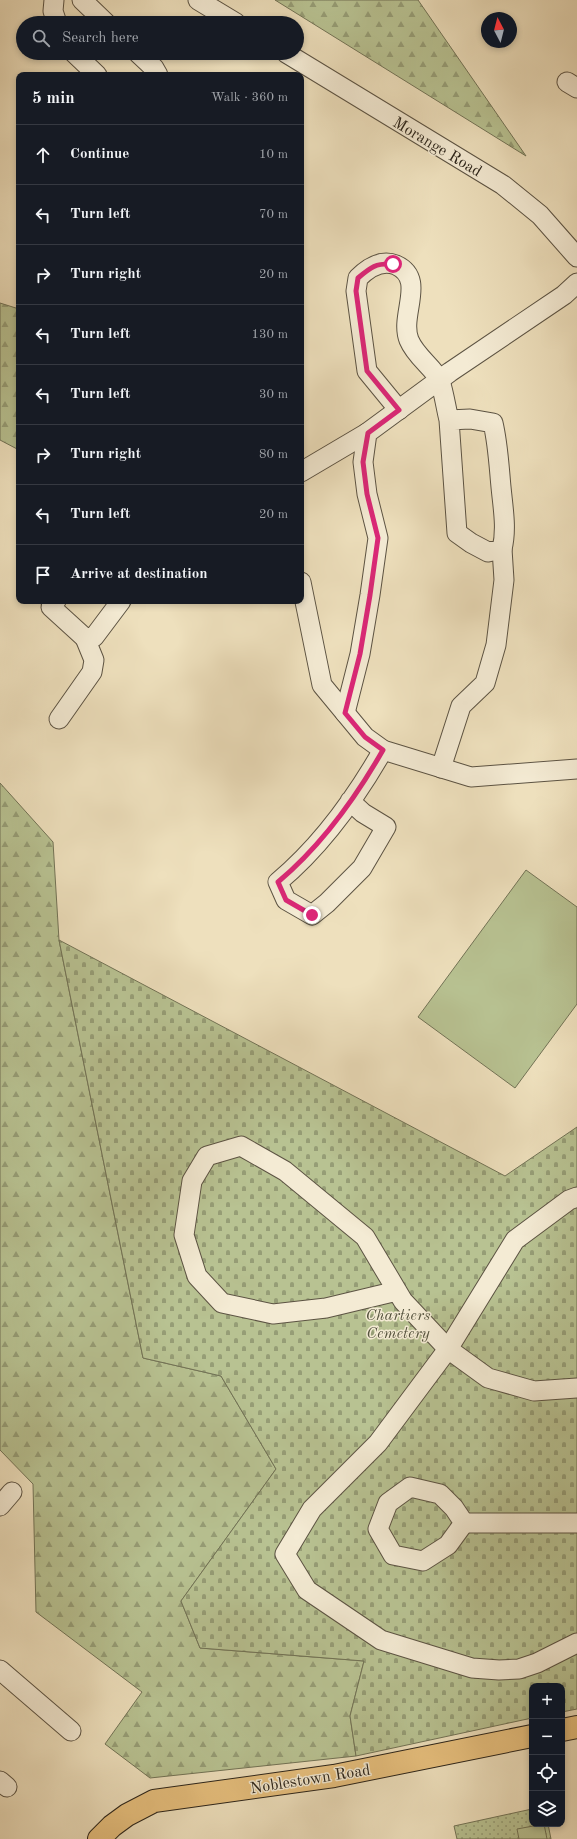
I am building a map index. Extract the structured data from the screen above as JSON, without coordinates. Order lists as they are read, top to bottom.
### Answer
{
  "streets": {
    "main road": ["Noblestown Road"],
    "street": ["Morange Road"]
  },
  "parks": ["Chartiers Cemetery"],
  "north": "top",
  "page": {
    "search": "Search here",
    "heading": ["5 min", "Walk · 360 m"],
    "list": [
      ["Continue", "10 m"],
      ["Turn left", "70 m"],
      ["Turn right", "20 m"],
      ["Turn left", "130 m"],
      ["Turn left", "30 m"],
      ["Turn right", "80 m"],
      ["Turn left", "20 m"],
      "Arrive at destination"
    ],
    "map_buttons": ["+", "−"]
  }
}
